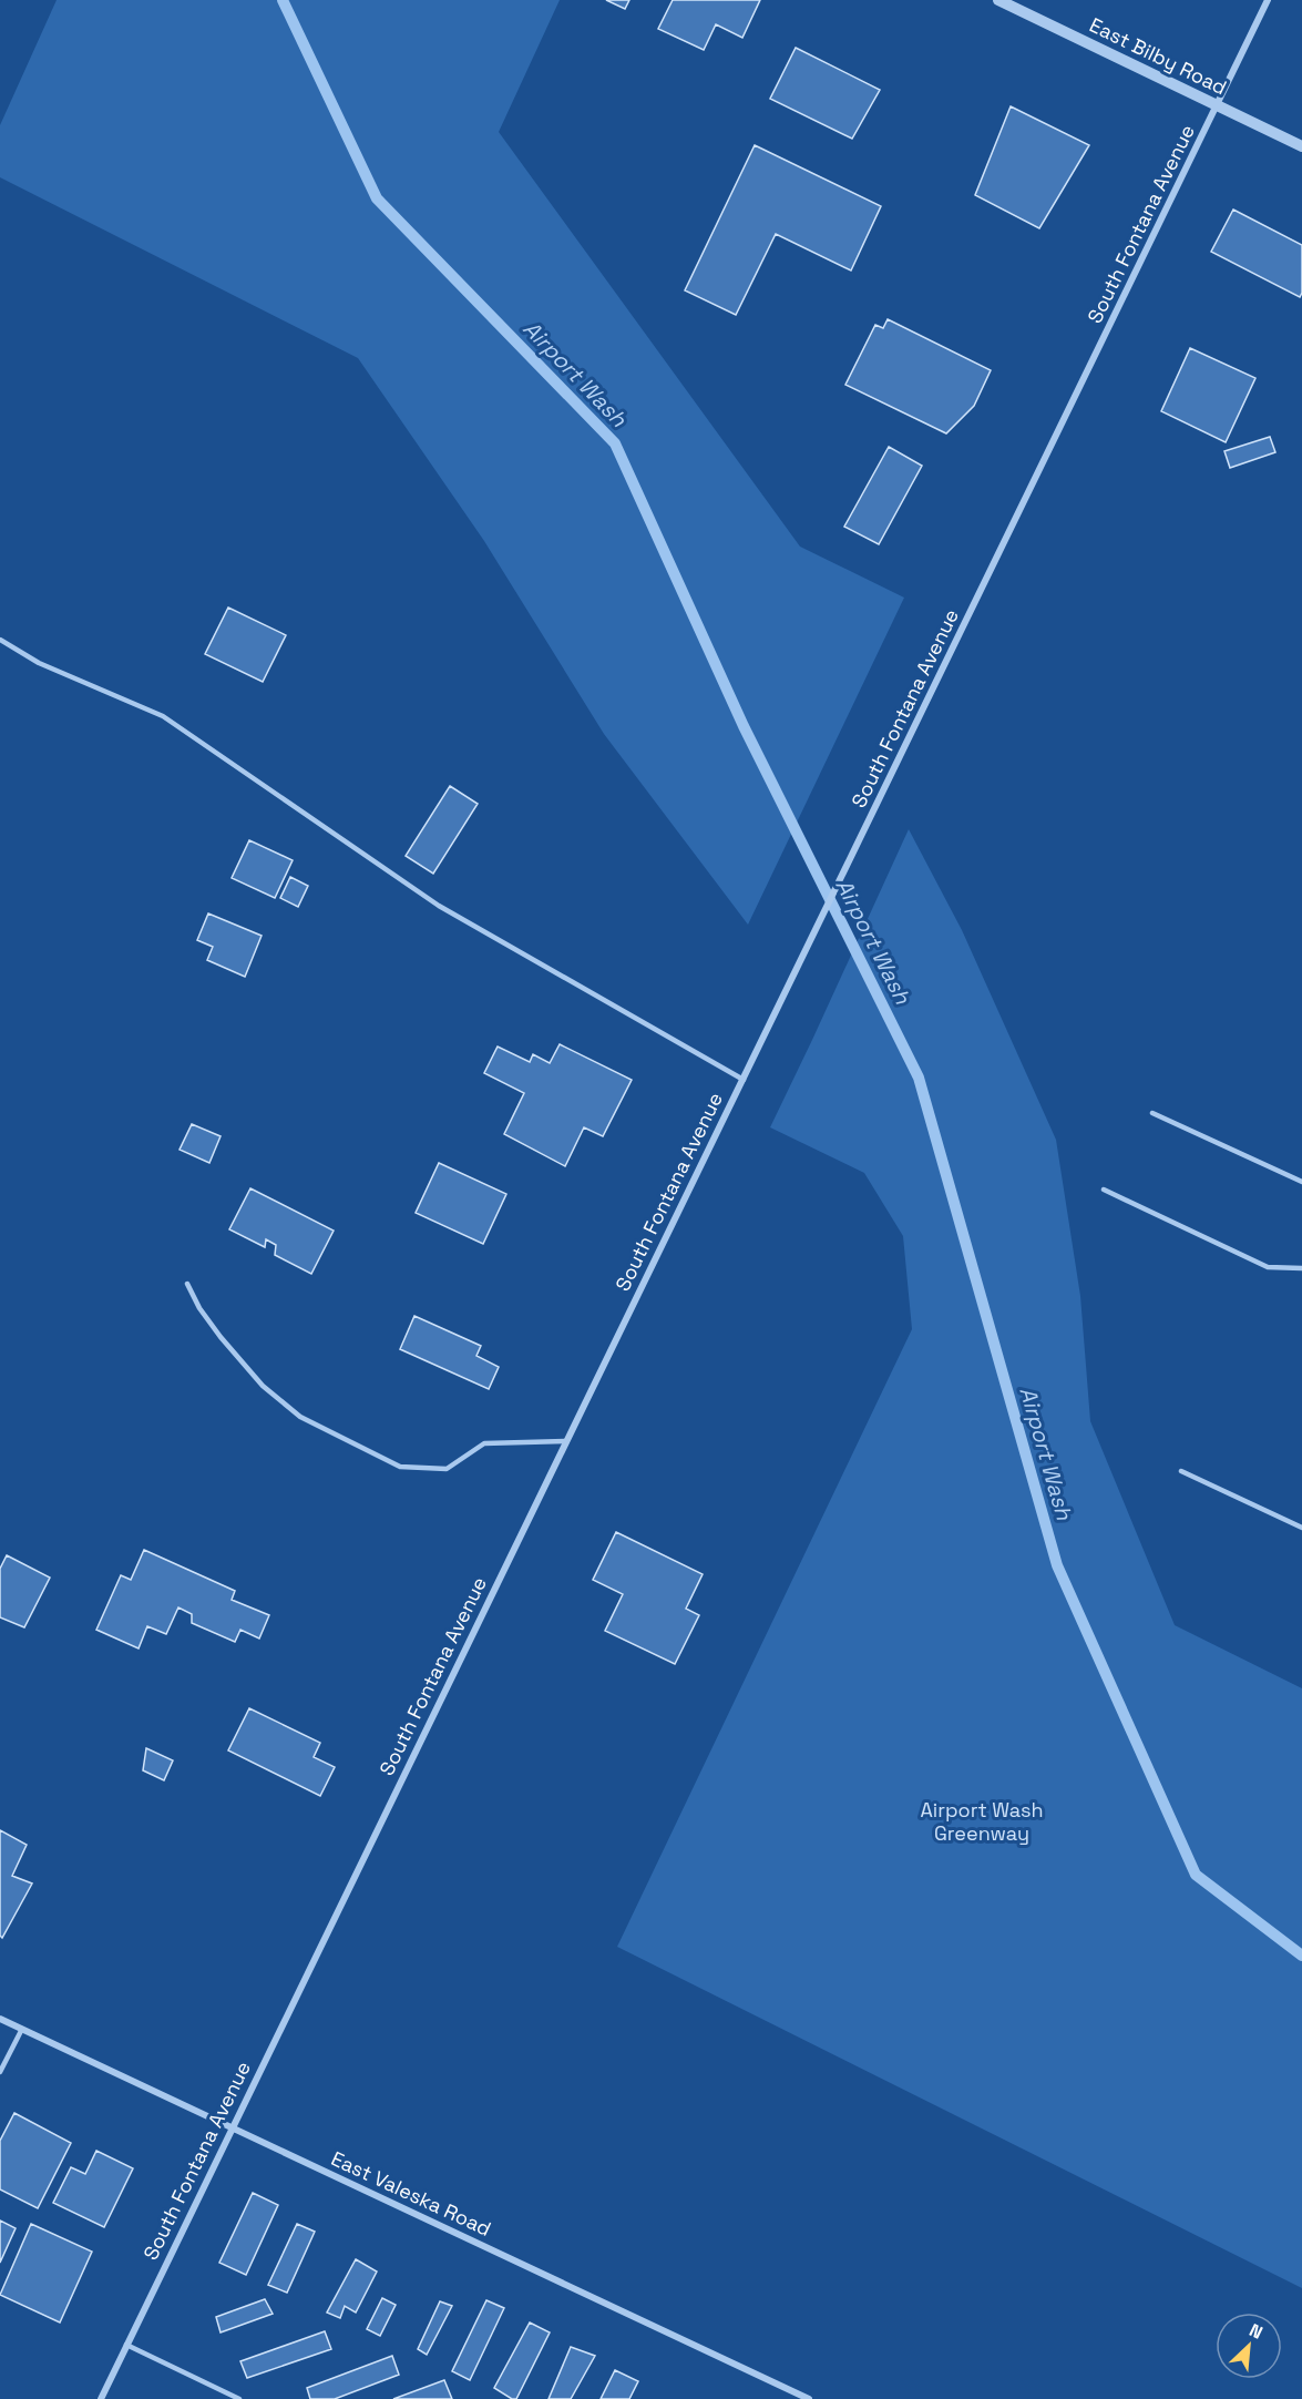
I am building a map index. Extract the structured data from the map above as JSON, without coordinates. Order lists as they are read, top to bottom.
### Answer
{
  "streets": {
    "street": ["East Bilby Road", "South Fontana Avenue", "East Valeska Road"]
  },
  "crossings": [
    ["East Bilby Road", "South Fontana Avenue"],
    ["South Fontana Avenue", "East Valeska Road"]
  ],
  "water": ["Airport Wash"],
  "parks": ["Airport Wash Greenway"],
  "north": "top right"
}
